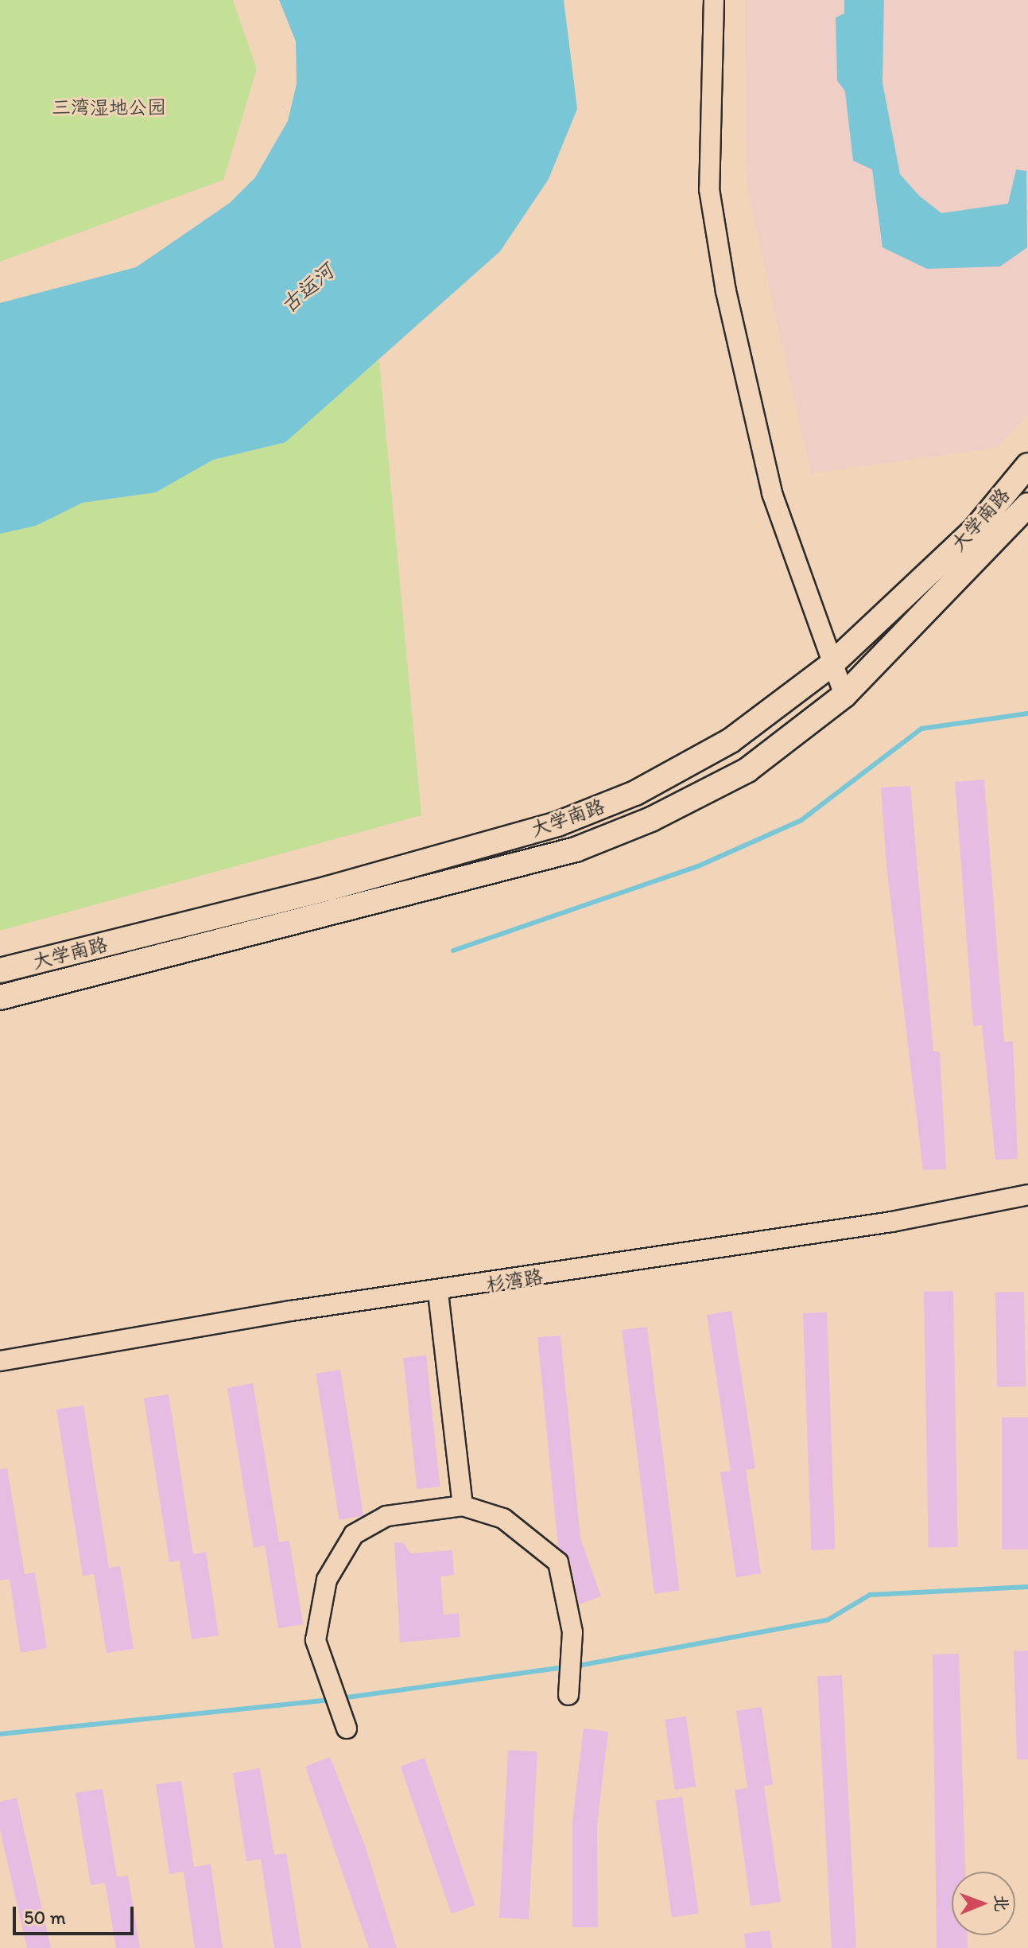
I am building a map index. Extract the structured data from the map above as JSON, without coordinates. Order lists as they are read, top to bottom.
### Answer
{
  "streets": {
    "main road": ["大学南路"],
    "street": ["杉湾路"]
  },
  "water": ["古运河"],
  "parks": ["三湾湿地公园"],
  "scale_bar": "50 m",
  "north": "right"
}
